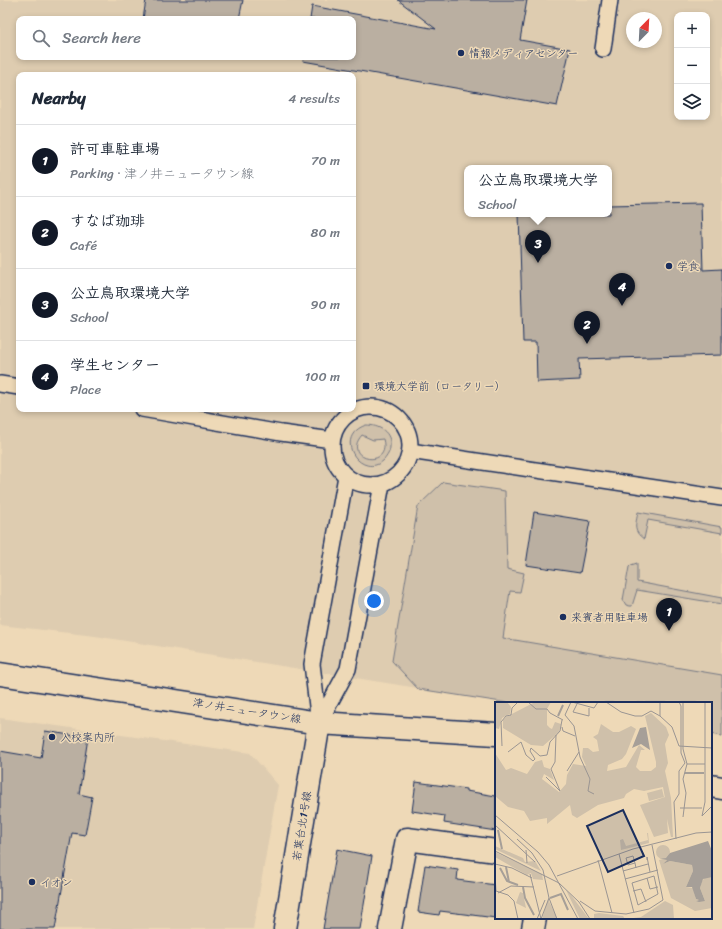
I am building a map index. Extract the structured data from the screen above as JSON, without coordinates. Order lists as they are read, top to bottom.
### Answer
{
  "streets": {
    "street": ["津ノ井ニュータウン線", "若葉台北1号線"]
  },
  "crossings": [
    ["津ノ井ニュータウン線", "若葉台北1号線"]
  ],
  "places": {
    "other": [
      "情報メディアセンター",
      "学食",
      "来賓者用駐車場",
      "入校案内所",
      "イオン"
    ],
    "transit": ["環境大学前（ロータリー）"]
  },
  "north": "top right",
  "page": {
    "map_buttons": ["+", "−"],
    "search": "Search here",
    "heading": ["Nearby", "4 results"],
    "list": [
      {
        "mark": "1",
        "name": "許可車駐車場",
        "note": "Parking · 津ノ井ニュータウン線",
        "value": "70 m"
      },
      {
        "mark": "2",
        "name": "すなば珈琲",
        "note": "Café",
        "value": "80 m"
      },
      {
        "mark": "3",
        "name": "公立鳥取環境大学",
        "note": "School",
        "value": "90 m"
      },
      {
        "mark": "4",
        "name": "学生センター",
        "note": "Place",
        "value": "100 m"
      }
    ],
    "popup": ["公立鳥取環境大学", "School"],
    "pins": [
      "3",
      "4",
      "2",
      "1"
    ]
  }
}
